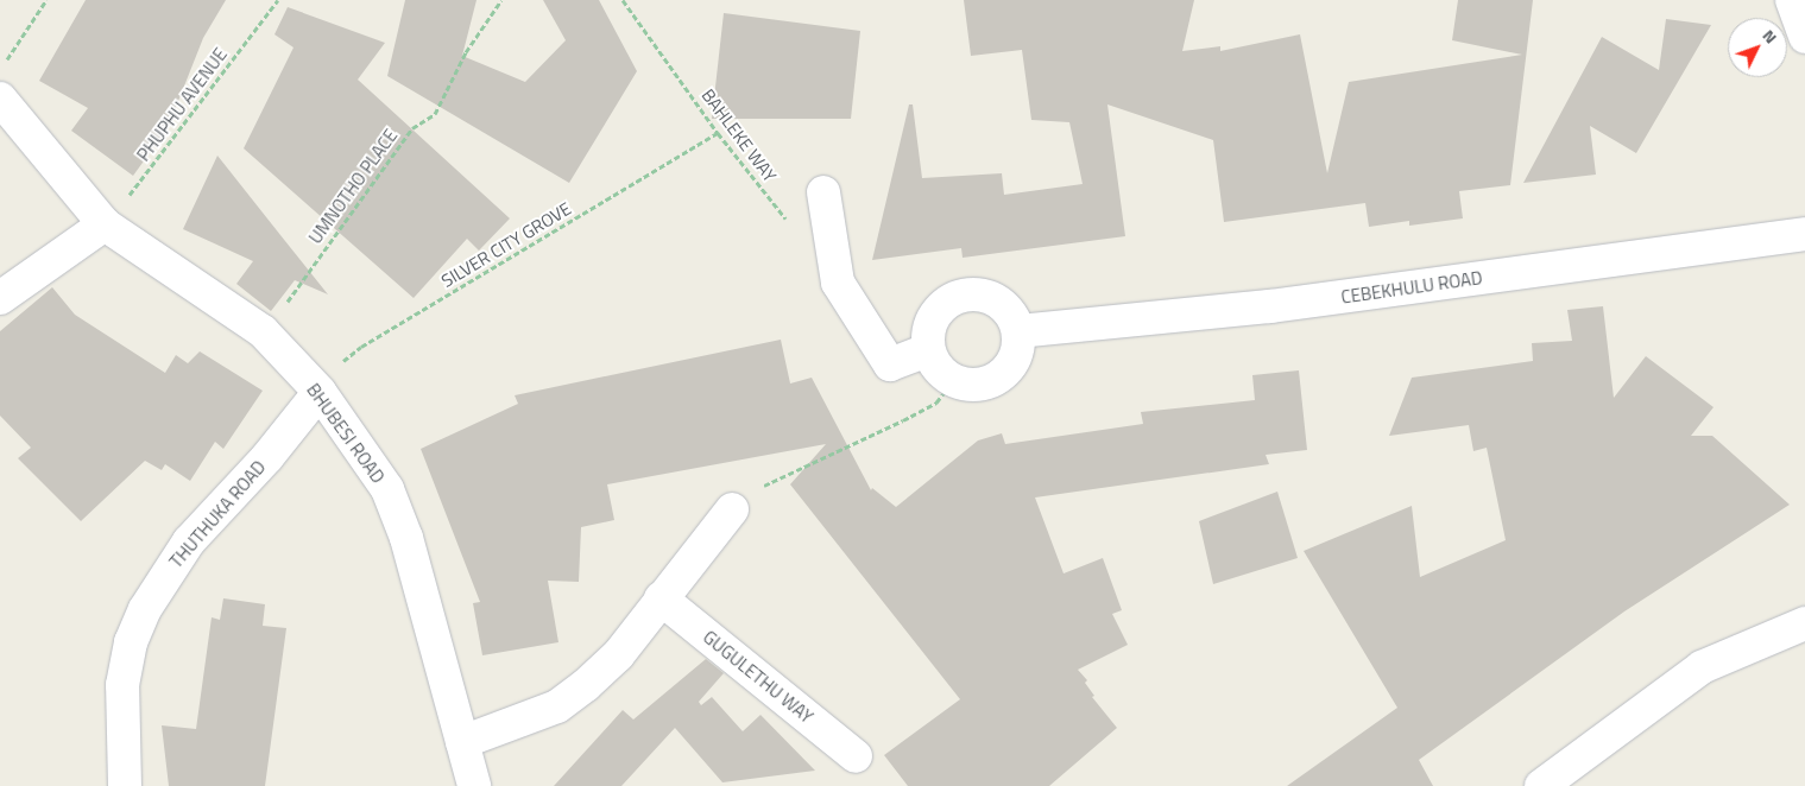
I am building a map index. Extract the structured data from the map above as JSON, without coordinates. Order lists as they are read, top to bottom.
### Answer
{
  "streets": {
    "street": [
      "CEBEKHULU ROAD",
      "BHUBESI ROAD",
      "THUTHUKA ROAD",
      "GUGULETHU WAY"
    ],
    "path": [
      "PHUPHU AVENUE",
      "BAHLEKE WAY",
      "UMNOTHO PLACE",
      "SILVER CITY GROVE"
    ]
  },
  "crossings": [
    ["PHUPHU AVENUE", "BHUBESI ROAD"],
    ["BAHLEKE WAY", "SILVER CITY GROVE"],
    ["UMNOTHO PLACE", "BHUBESI ROAD"],
    ["SILVER CITY GROVE", "BHUBESI ROAD"],
    ["SILVER CITY GROVE", "THUTHUKA ROAD"],
    ["BHUBESI ROAD", "THUTHUKA ROAD"]
  ],
  "north": "top right"
}
